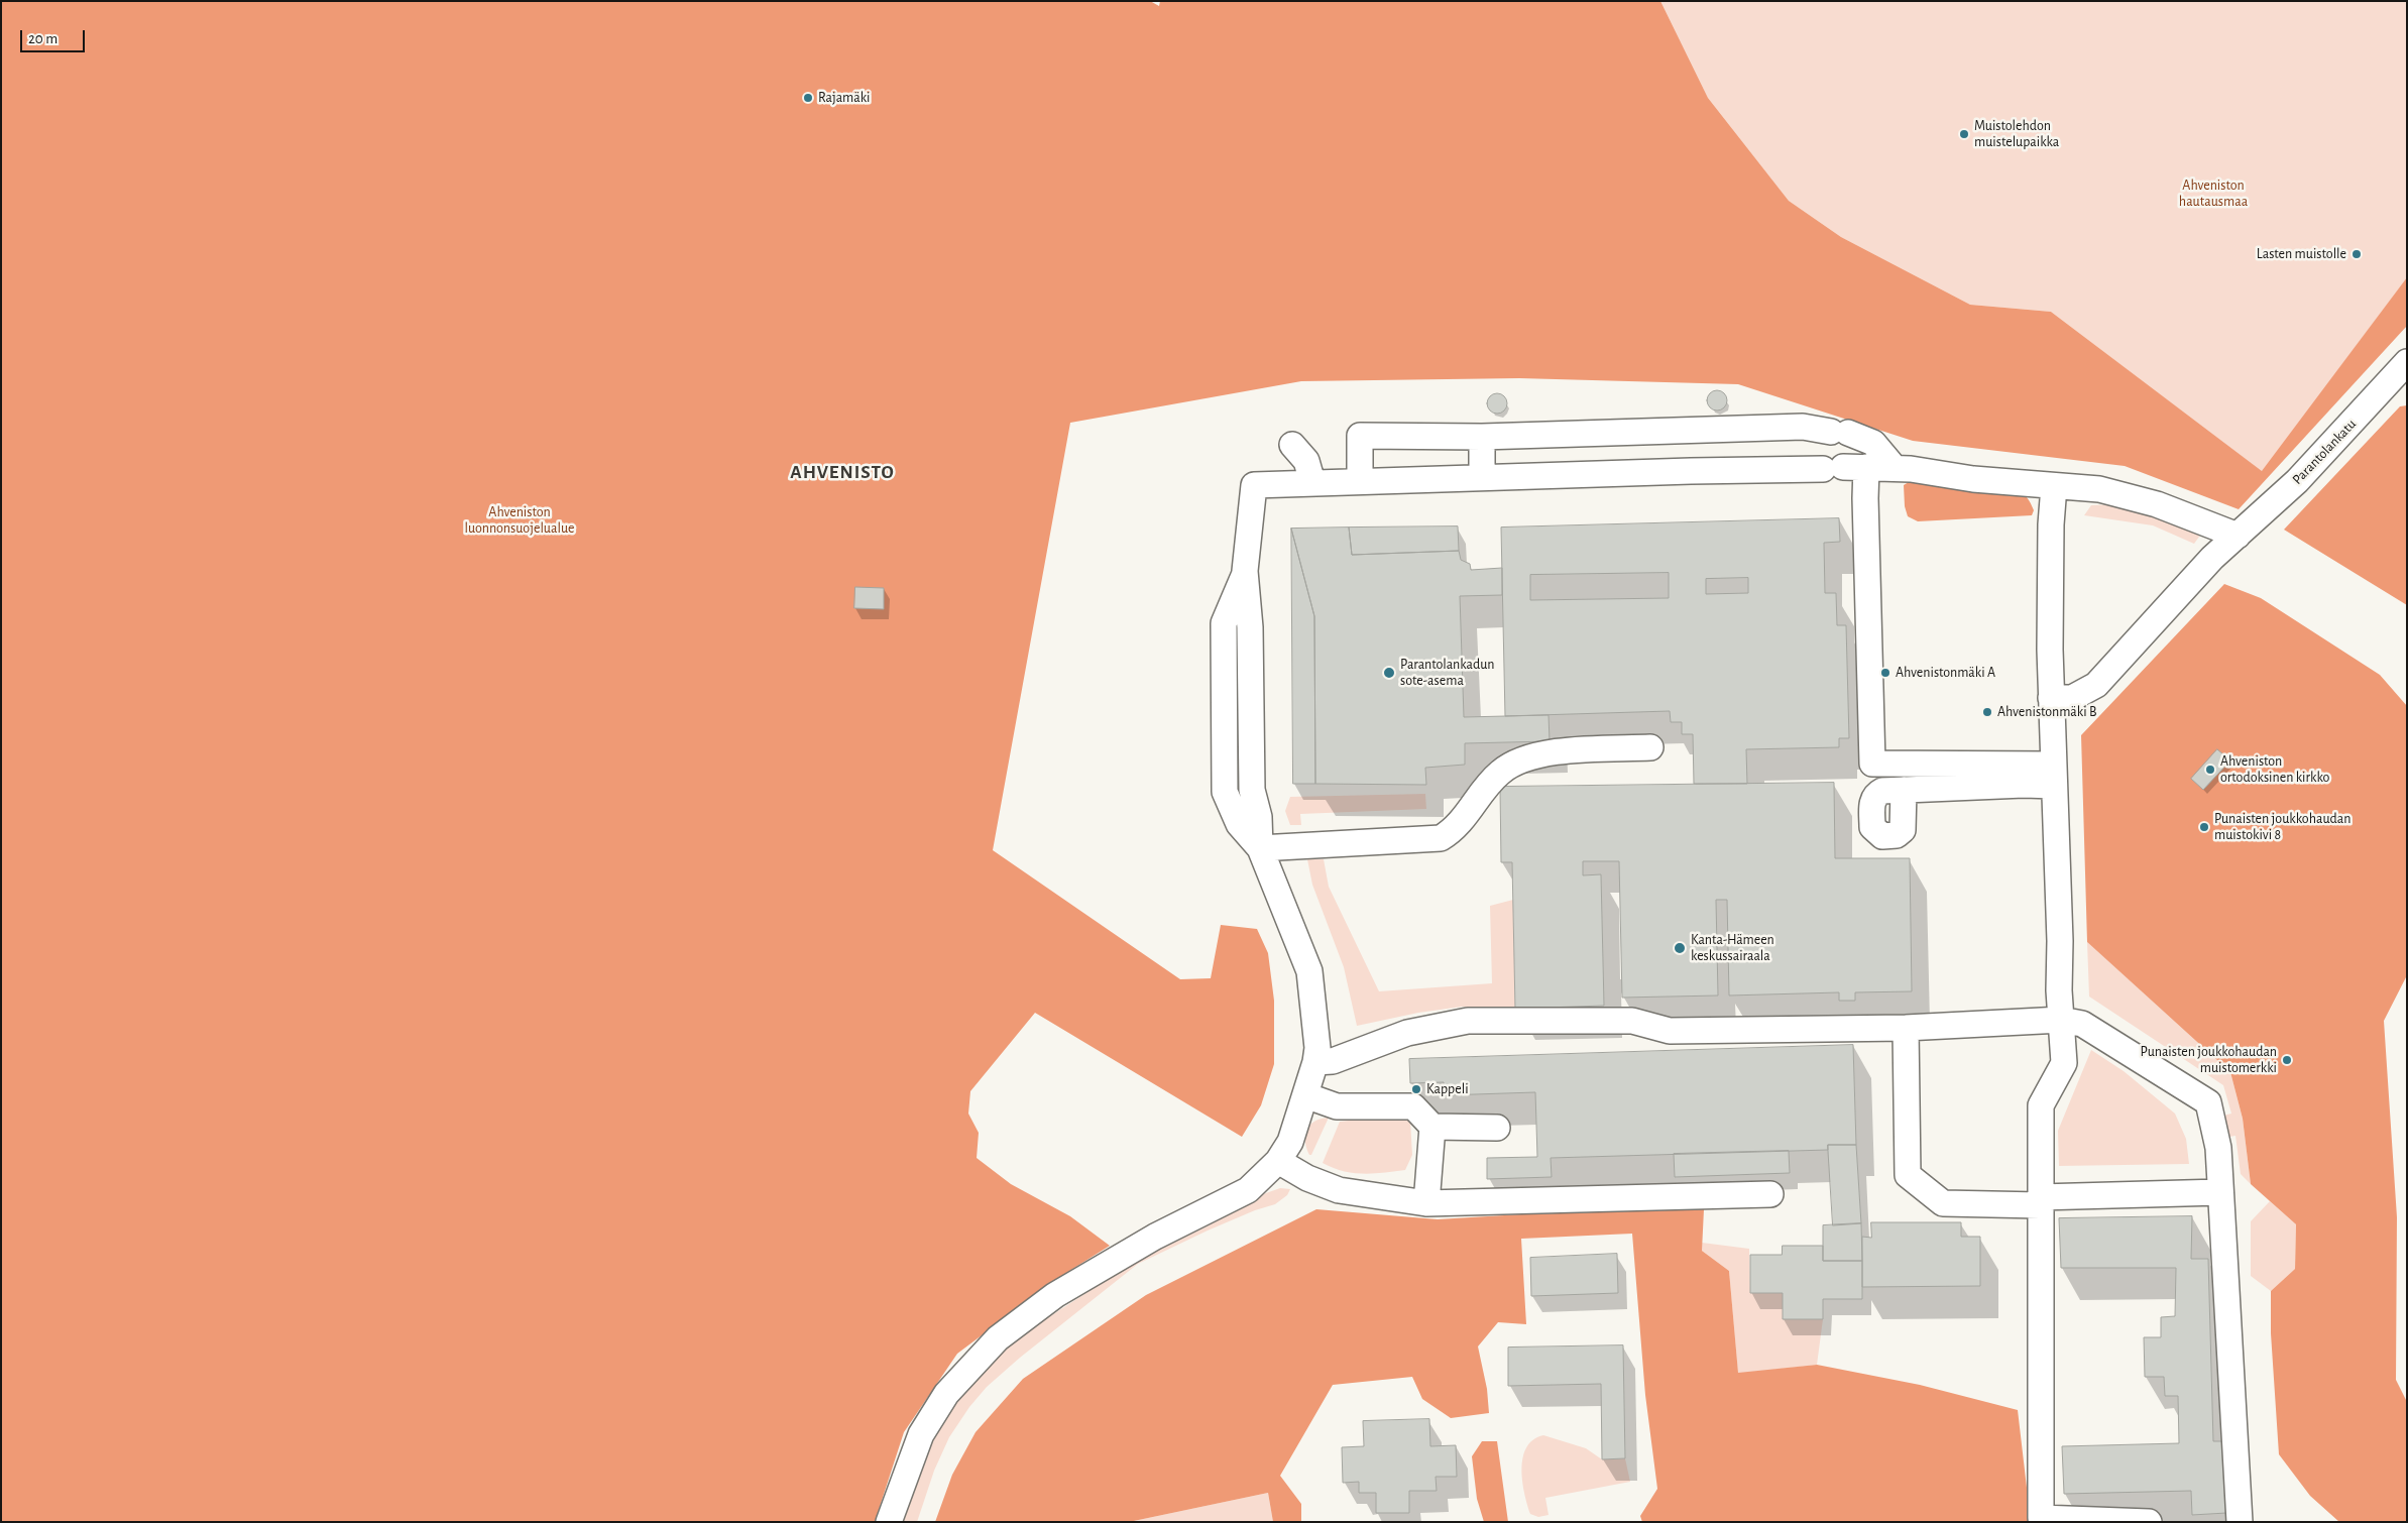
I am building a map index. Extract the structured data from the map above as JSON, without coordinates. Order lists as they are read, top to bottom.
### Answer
{
  "streets": {
    "street": ["Parantolankatu"]
  },
  "districts": ["AHVENISTO"],
  "parks": ["Ahveniston hautausmaa", "Ahveniston luonnonsuojelualue"],
  "places": [
    "Rajamäki",
    "Muistolehdon muistelupaikka",
    "Lasten muistolle",
    "Parantolankadun sote-asema",
    "Ahvenistonmäki A",
    "Ahvenistonmäki B",
    "Ahveniston ortodoksinen kirkko",
    "Punaisten joukkohaudan muistokivi 8",
    "Kanta-Hämeen keskussairaala",
    "Punaisten joukkohaudan muistomerkki",
    "Kappeli"
  ],
  "scale_bar": "20 m"
}
